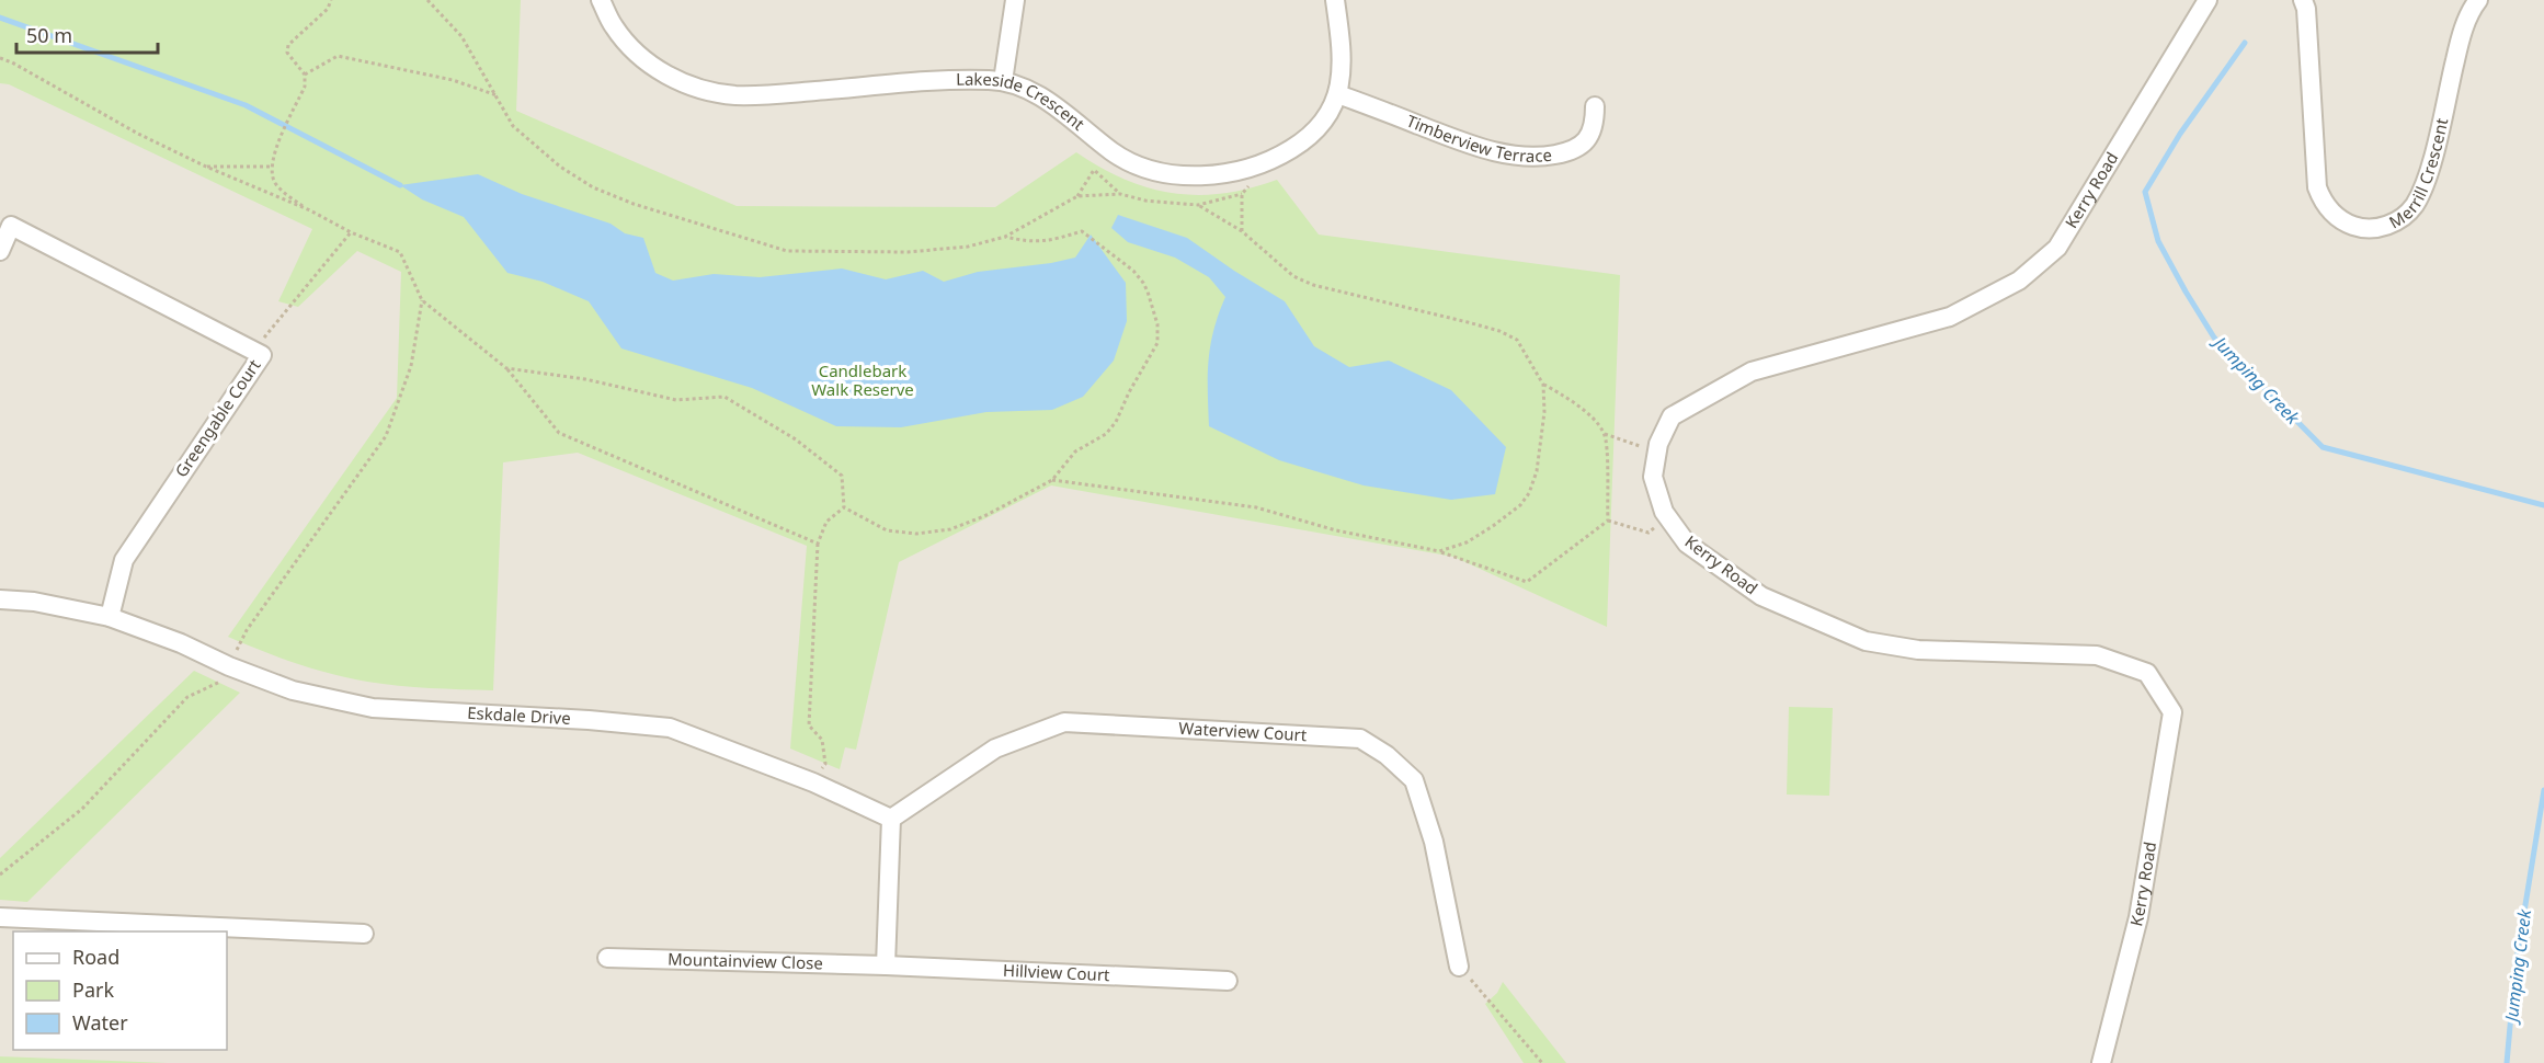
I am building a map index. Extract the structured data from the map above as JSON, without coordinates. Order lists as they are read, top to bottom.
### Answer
{
  "streets": {
    "street": [
      "Lakeside Crescent",
      "Timberview Terrace",
      "Merrill Crescent",
      "Kerry Road",
      "Greengable Court",
      "Eskdale Drive",
      "Waterview Court",
      "Mountainview Close",
      "Hillview Court"
    ]
  },
  "crossings": [
    ["Lakeside Crescent", "Timberview Terrace"],
    ["Greengable Court", "Eskdale Drive"],
    ["Eskdale Drive", "Waterview Court"],
    ["Mountainview Close", "Hillview Court"]
  ],
  "water": ["Jumping Creek"],
  "parks": ["Candlebark Walk Reserve"],
  "legend": ["Road", "Park", "Water"],
  "scale_bar": "50 m"
}
